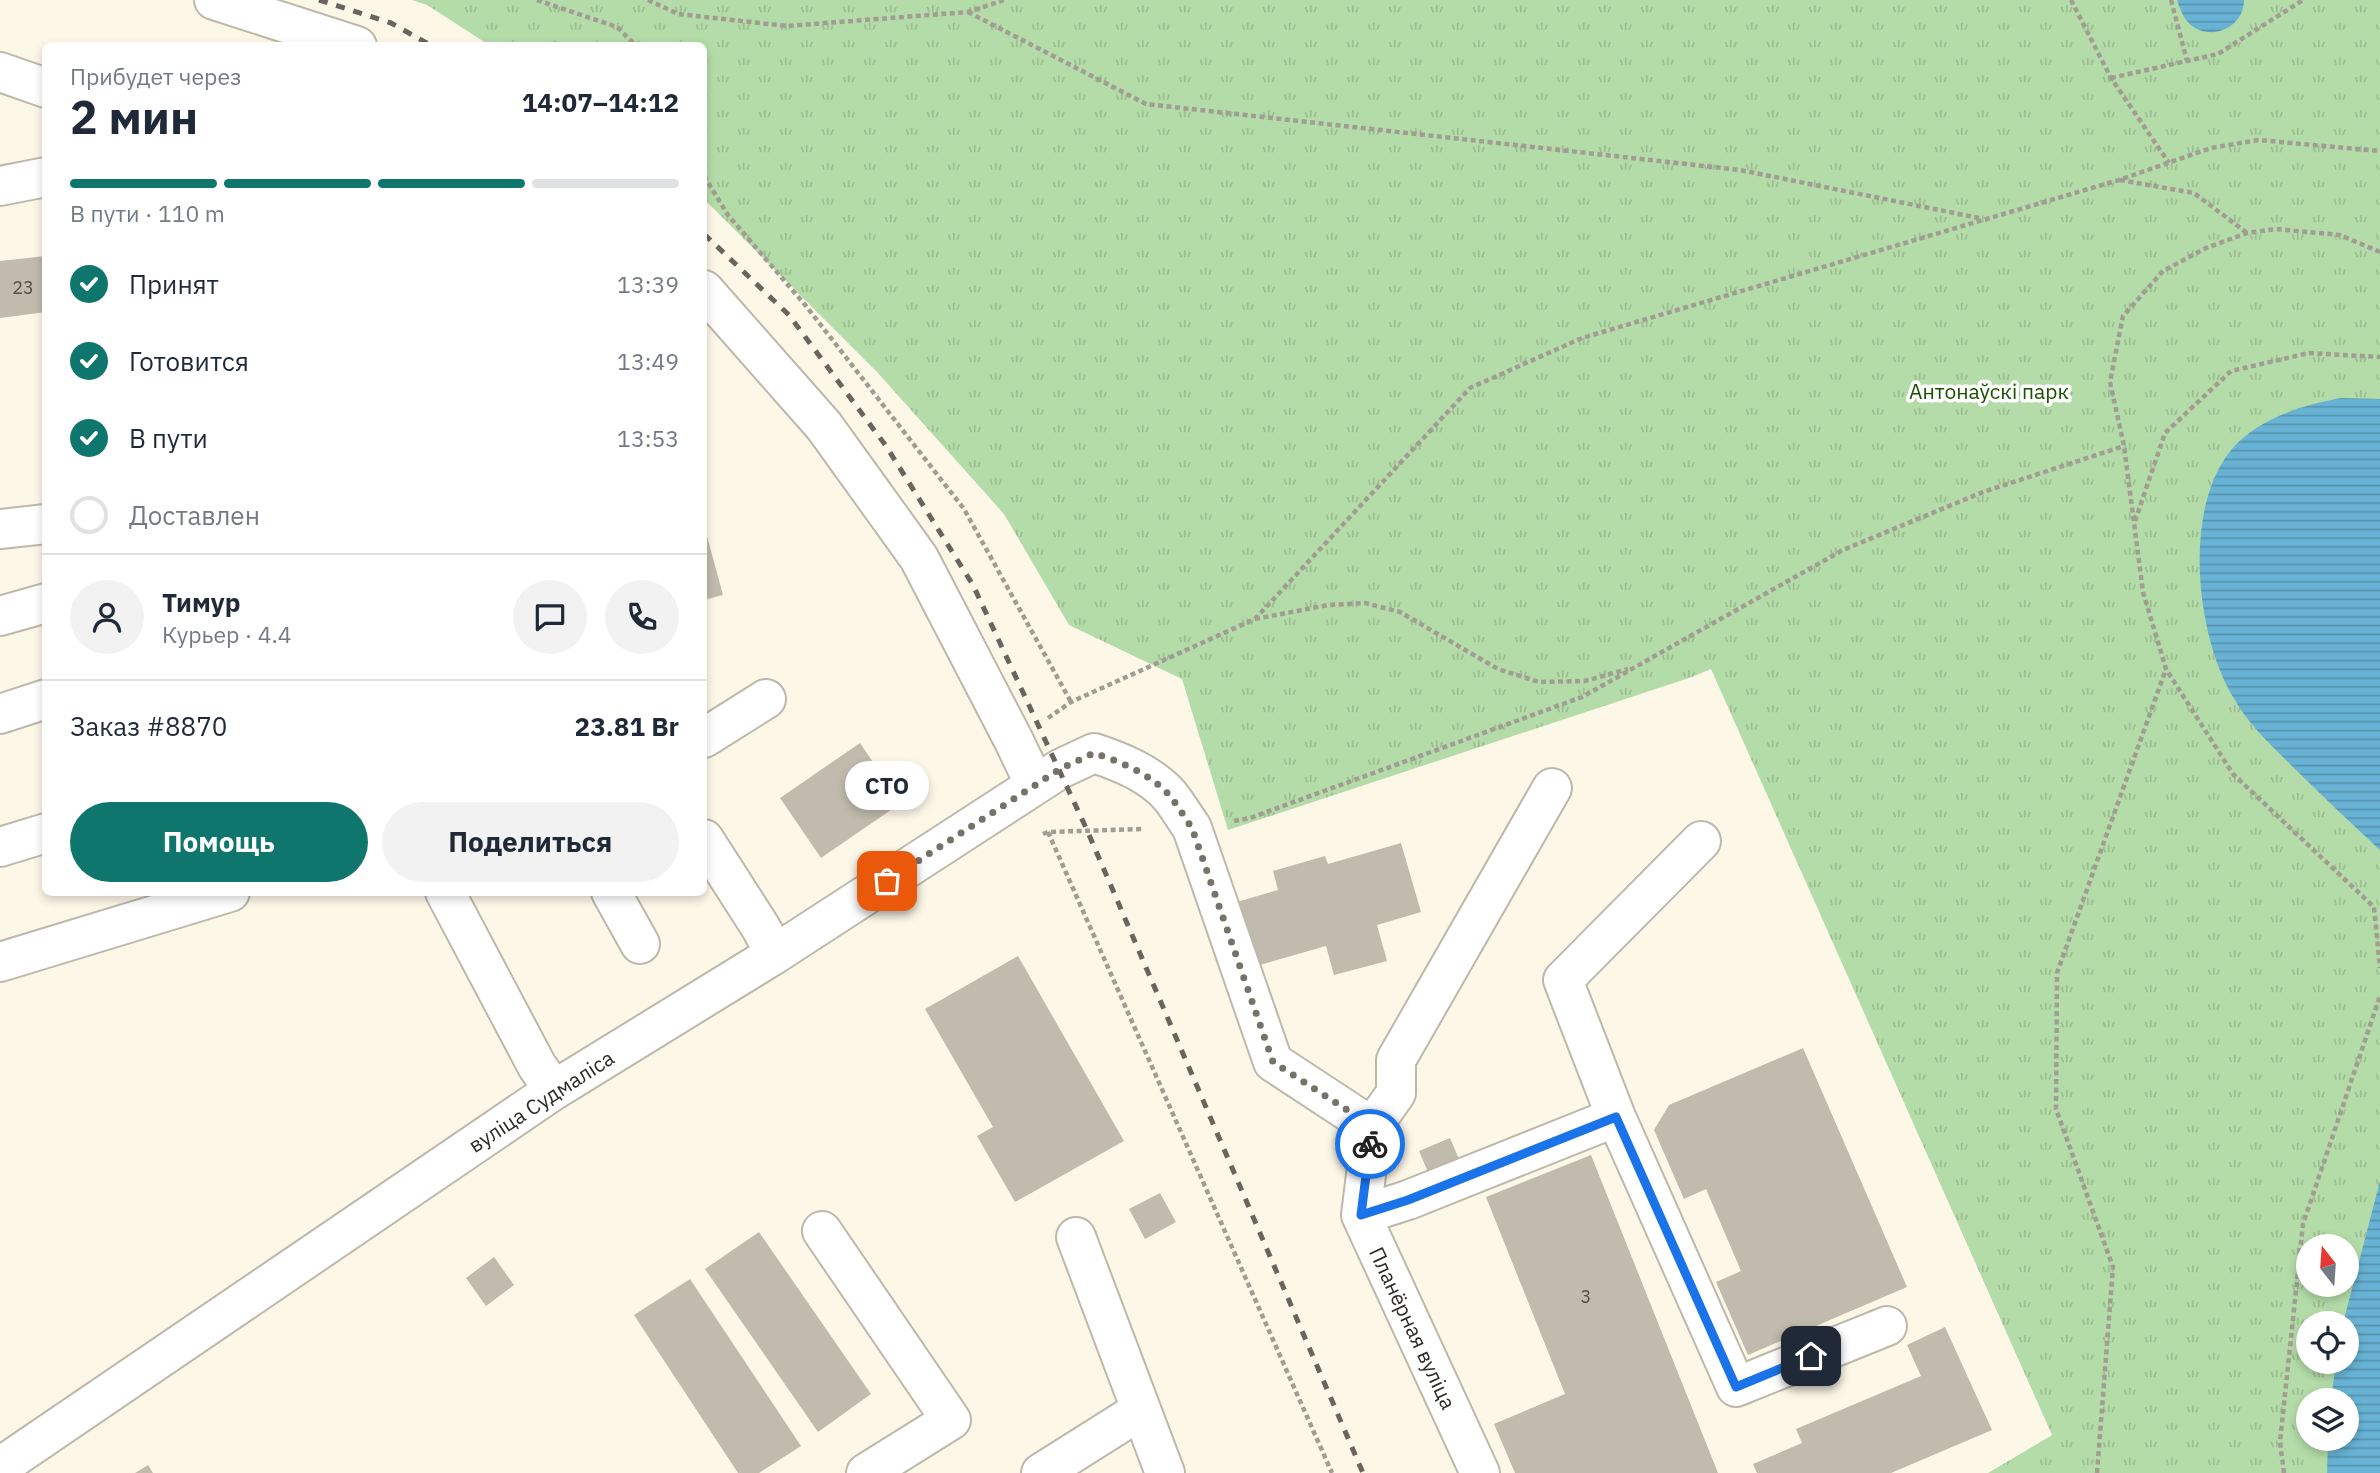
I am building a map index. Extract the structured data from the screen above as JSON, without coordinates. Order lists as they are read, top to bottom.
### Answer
{
  "streets": {
    "street": ["вуліца Судмаліса", "Планёрная вуліца"]
  },
  "parks": ["Антонаўскі парк"],
  "places": ["СТО"],
  "house_numbers": ["23", "3"],
  "north": "top",
  "page": {
    "heading": ["2 мин", "Прибудет через", "14:07–14:12"],
    "panel": [
      "Тимур",
      "Курьер · 4.4",
      "Заказ #8870",
      "23.81 Br"
    ],
    "bar": "В пути · 110 m",
    "list": [
      ["Принят", "13:39"],
      ["Готовится", "13:49"],
      ["В пути", "13:53"],
      "Доставлен"
    ],
    "bubble": "СТО",
    "buttons": ["Помощь", "Поделиться"]
  }
}
